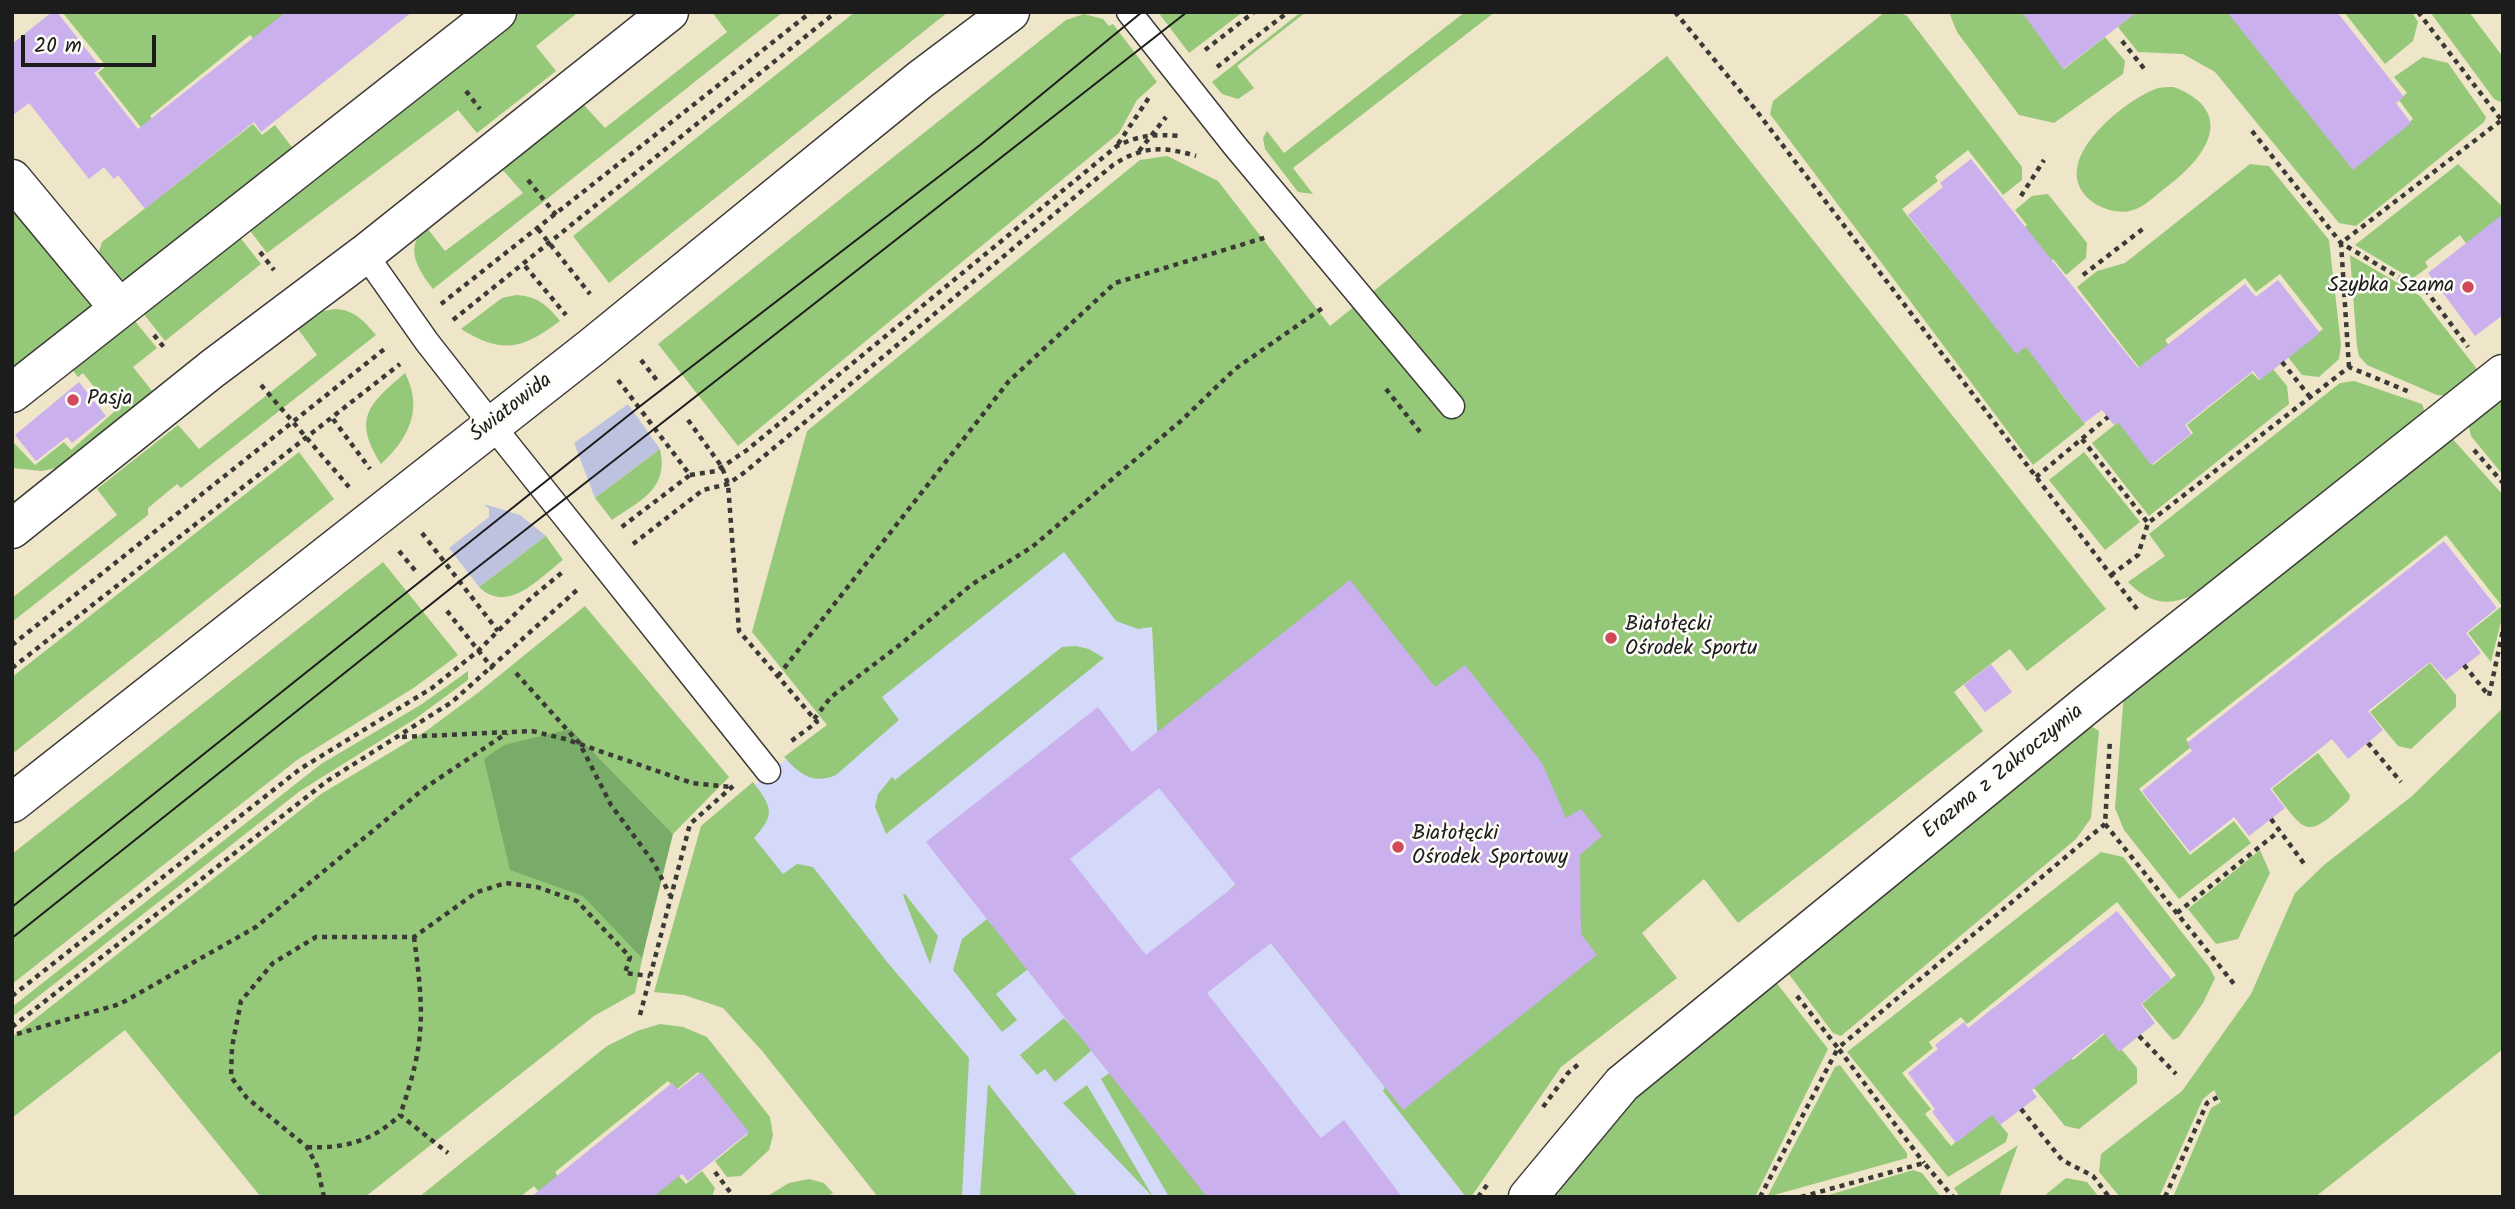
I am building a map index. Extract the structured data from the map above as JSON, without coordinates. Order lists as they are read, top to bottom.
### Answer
{
  "streets": {
    "street": ["Światowida", "Erazma z Zakroczymia"]
  },
  "places": [
    "Szybka Szama",
    "Pasja",
    "Białołęcki Ośrodek Sportu",
    "Białołęcki Ośrodek Sportowy"
  ],
  "scale_bar": "20 m"
}
